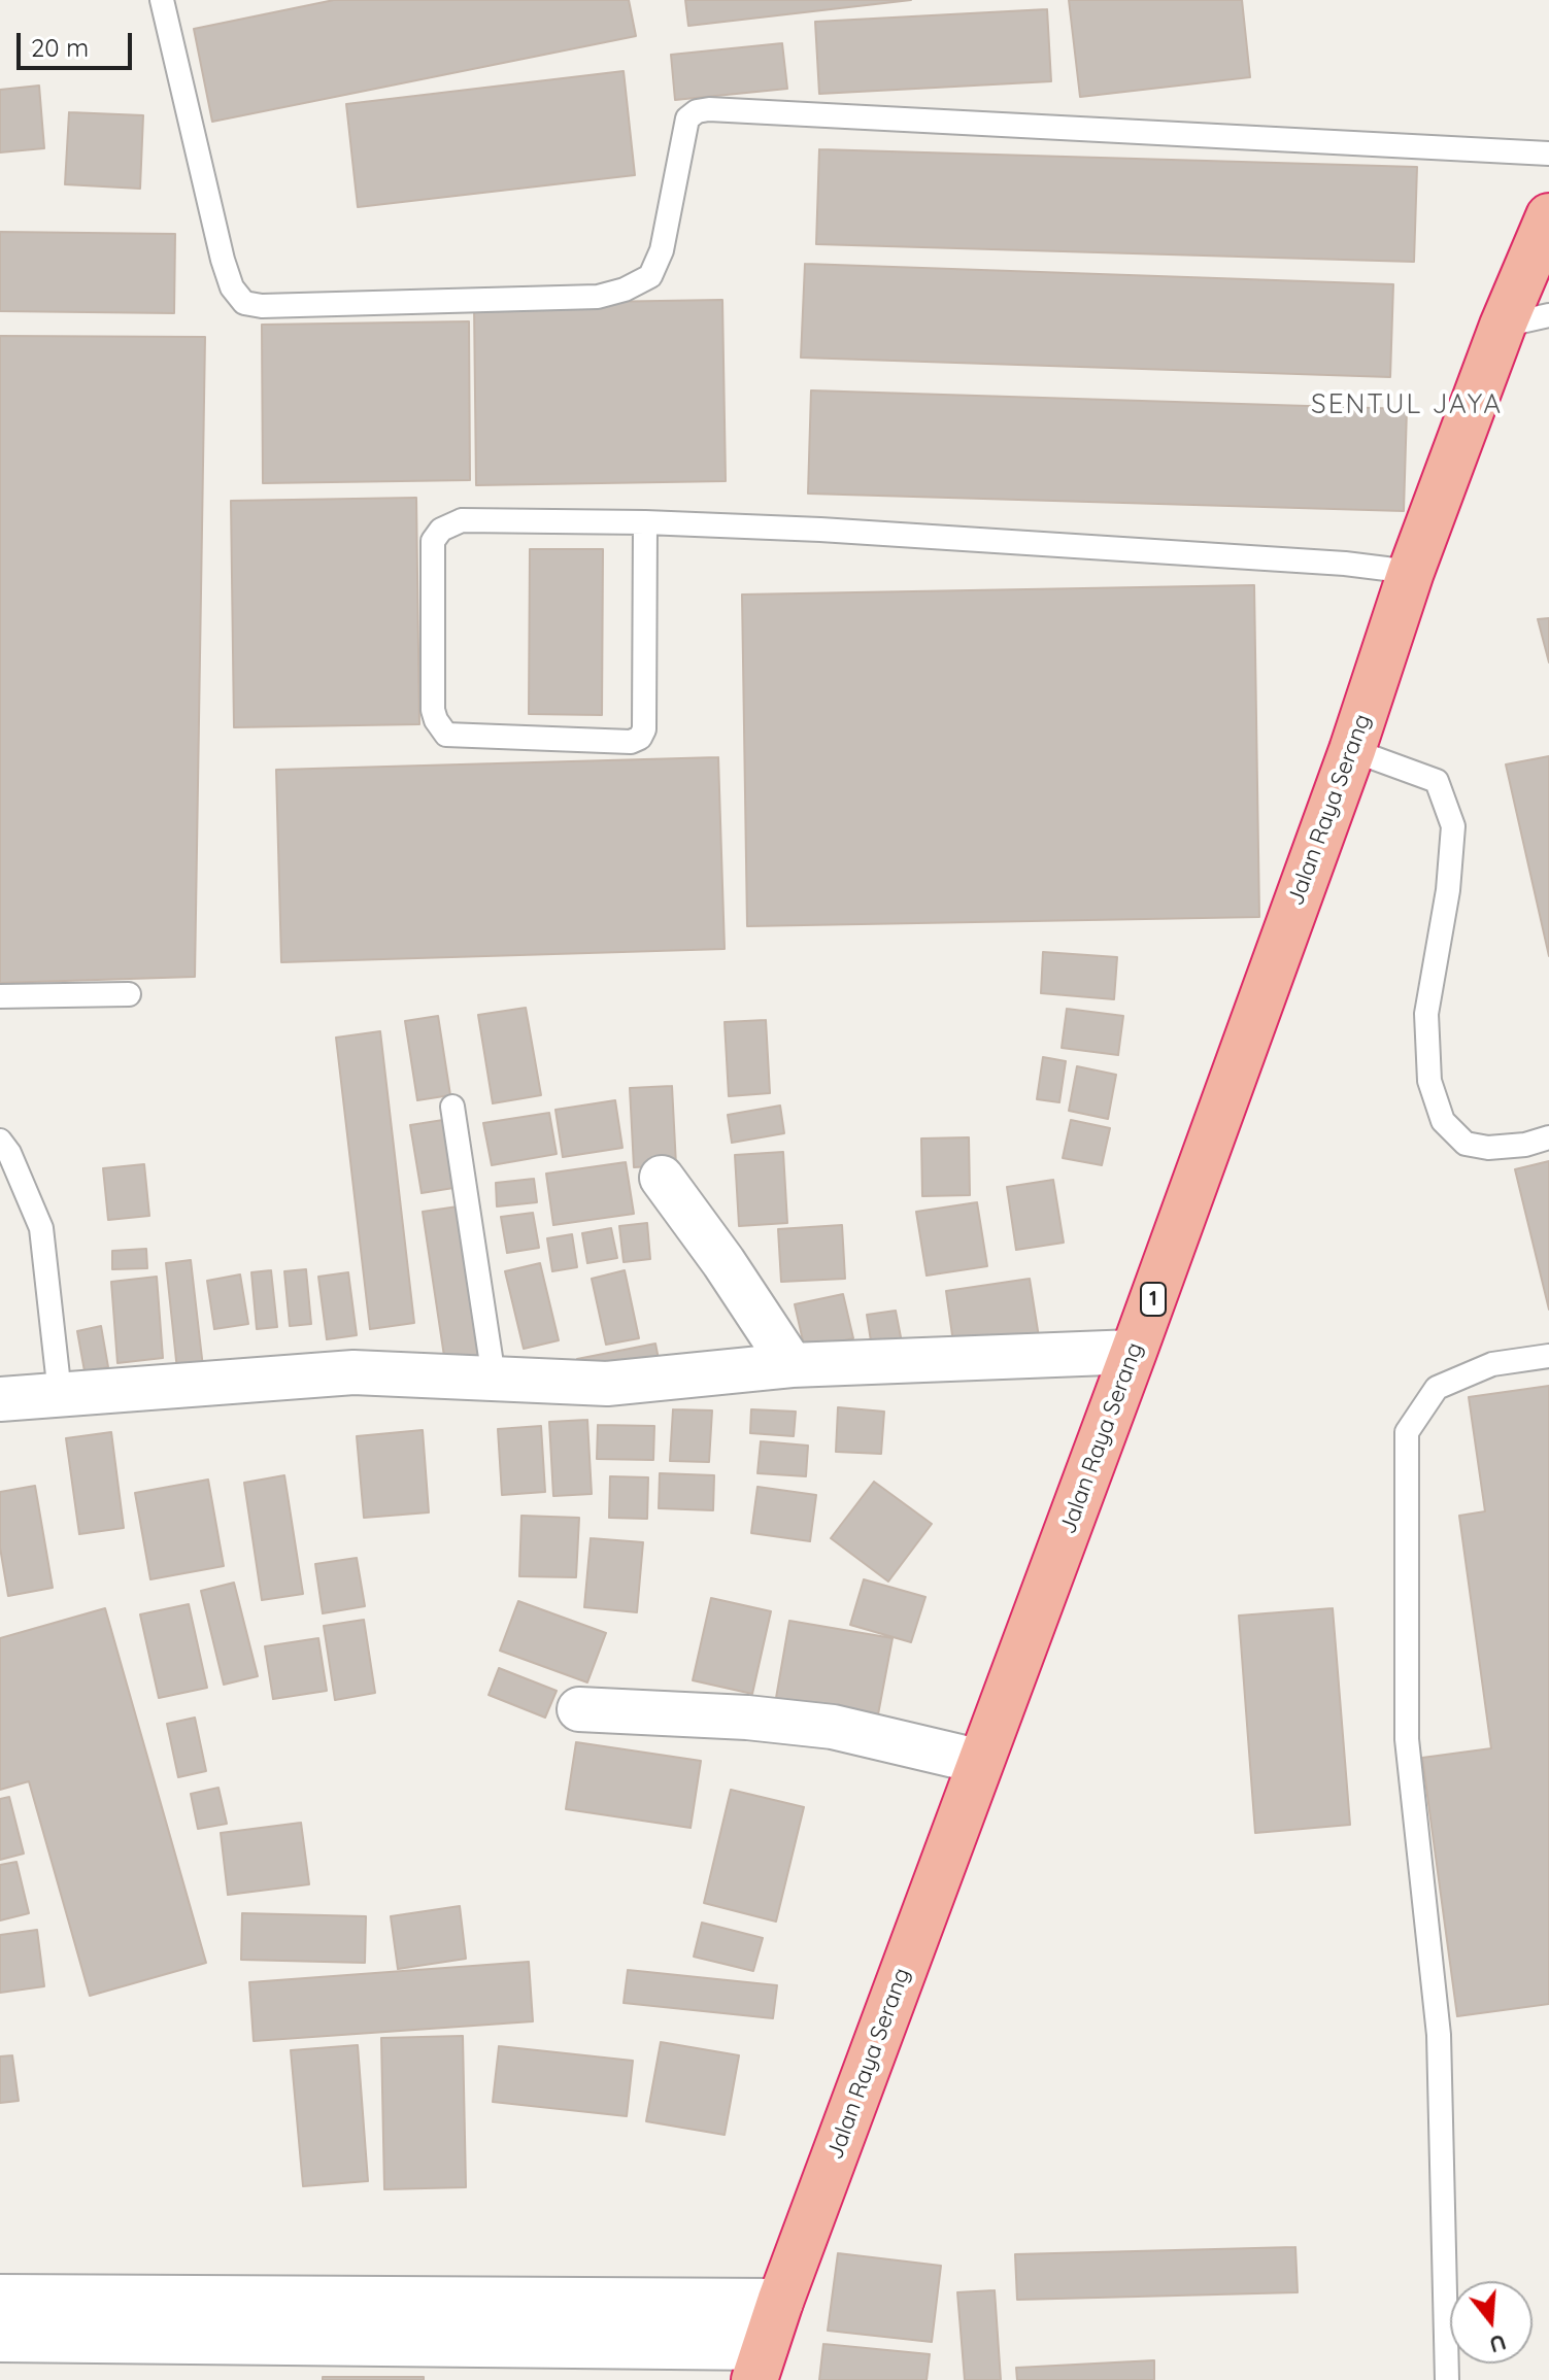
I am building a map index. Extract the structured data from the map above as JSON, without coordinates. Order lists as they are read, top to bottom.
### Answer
{
  "streets": {
    "highway": ["Jalan Raya Serang", "1"]
  },
  "districts": ["SENTUL JAYA"],
  "scale_bar": "20 m",
  "north": "bottom"
}
